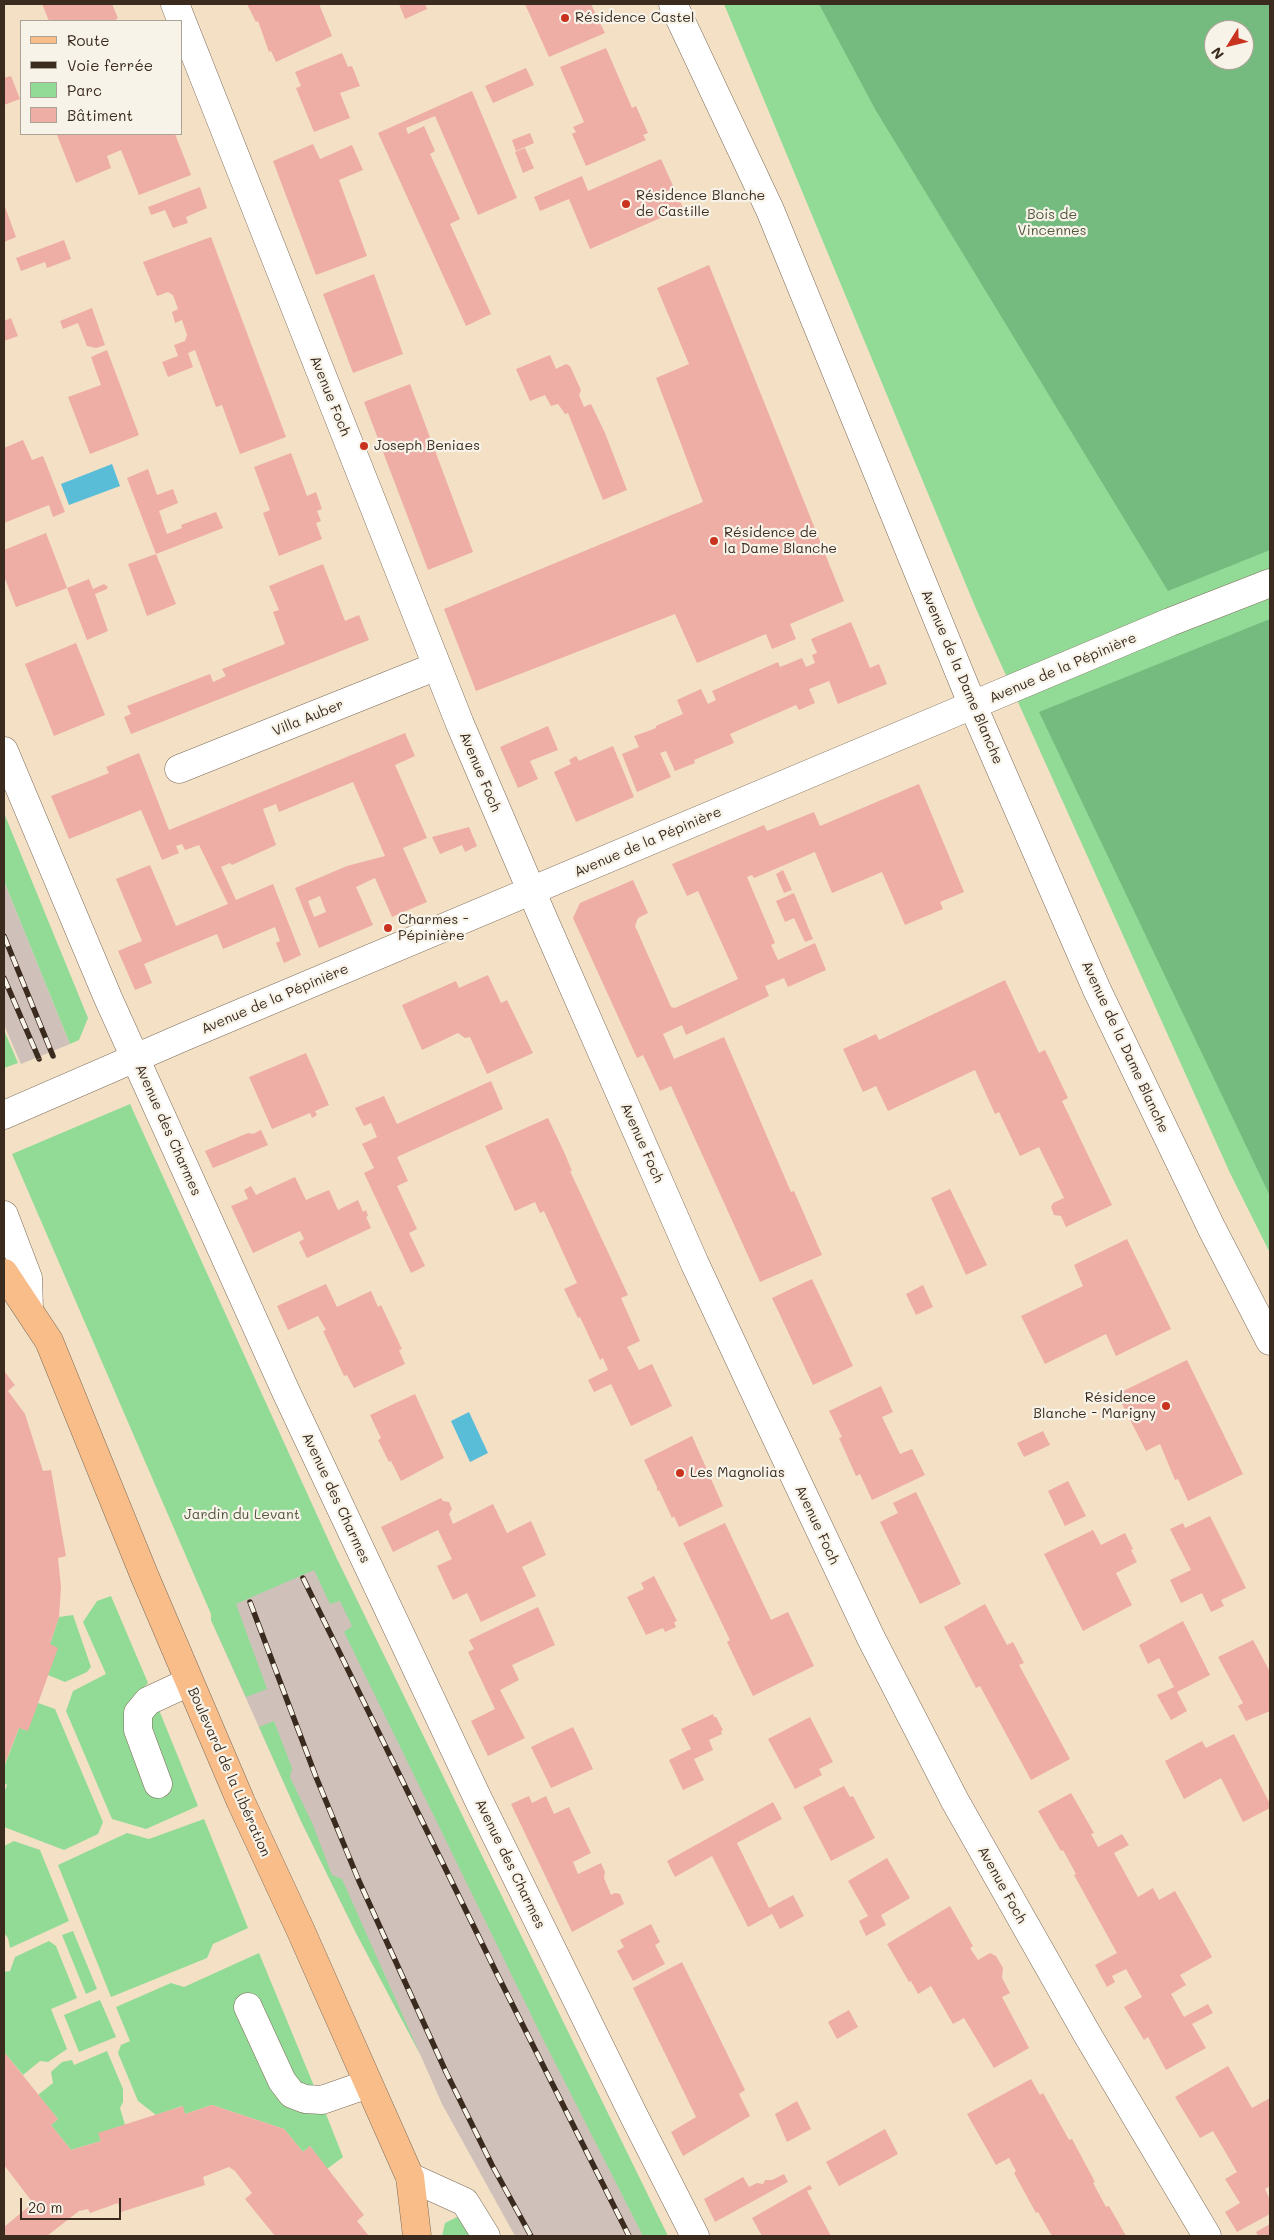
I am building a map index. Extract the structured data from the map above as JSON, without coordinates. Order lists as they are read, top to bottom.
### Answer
{
  "streets": {
    "main road": ["Boulevard de la Libération"],
    "street": [
      "Avenue Foch",
      "Avenue de la Pépinière",
      "Avenue de la Dame Blanche",
      "Villa Auber",
      "Avenue des Charmes"
    ]
  },
  "crossings": [
    ["Avenue Foch", "Avenue de la Pépinière"],
    ["Avenue Foch", "Villa Auber"],
    ["Avenue de la Pépinière", "Avenue de la Dame Blanche"],
    ["Avenue de la Pépinière", "Avenue des Charmes"]
  ],
  "parks": ["Bois de Vincennes", "Jardin du Levant"],
  "places": [
    "Résidence Castel",
    "Résidence Blanche de Castille",
    "Joseph Beniaes",
    "Résidence de la Dame Blanche",
    "Charmes - Pépinière",
    "Résidence Blanche - Marigny",
    "Les Magnolias"
  ],
  "legend": [
    "Route",
    "Voie ferrée",
    "Parc",
    "Bâtiment"
  ],
  "scale_bar": "20 m",
  "north": "bottom left"
}
